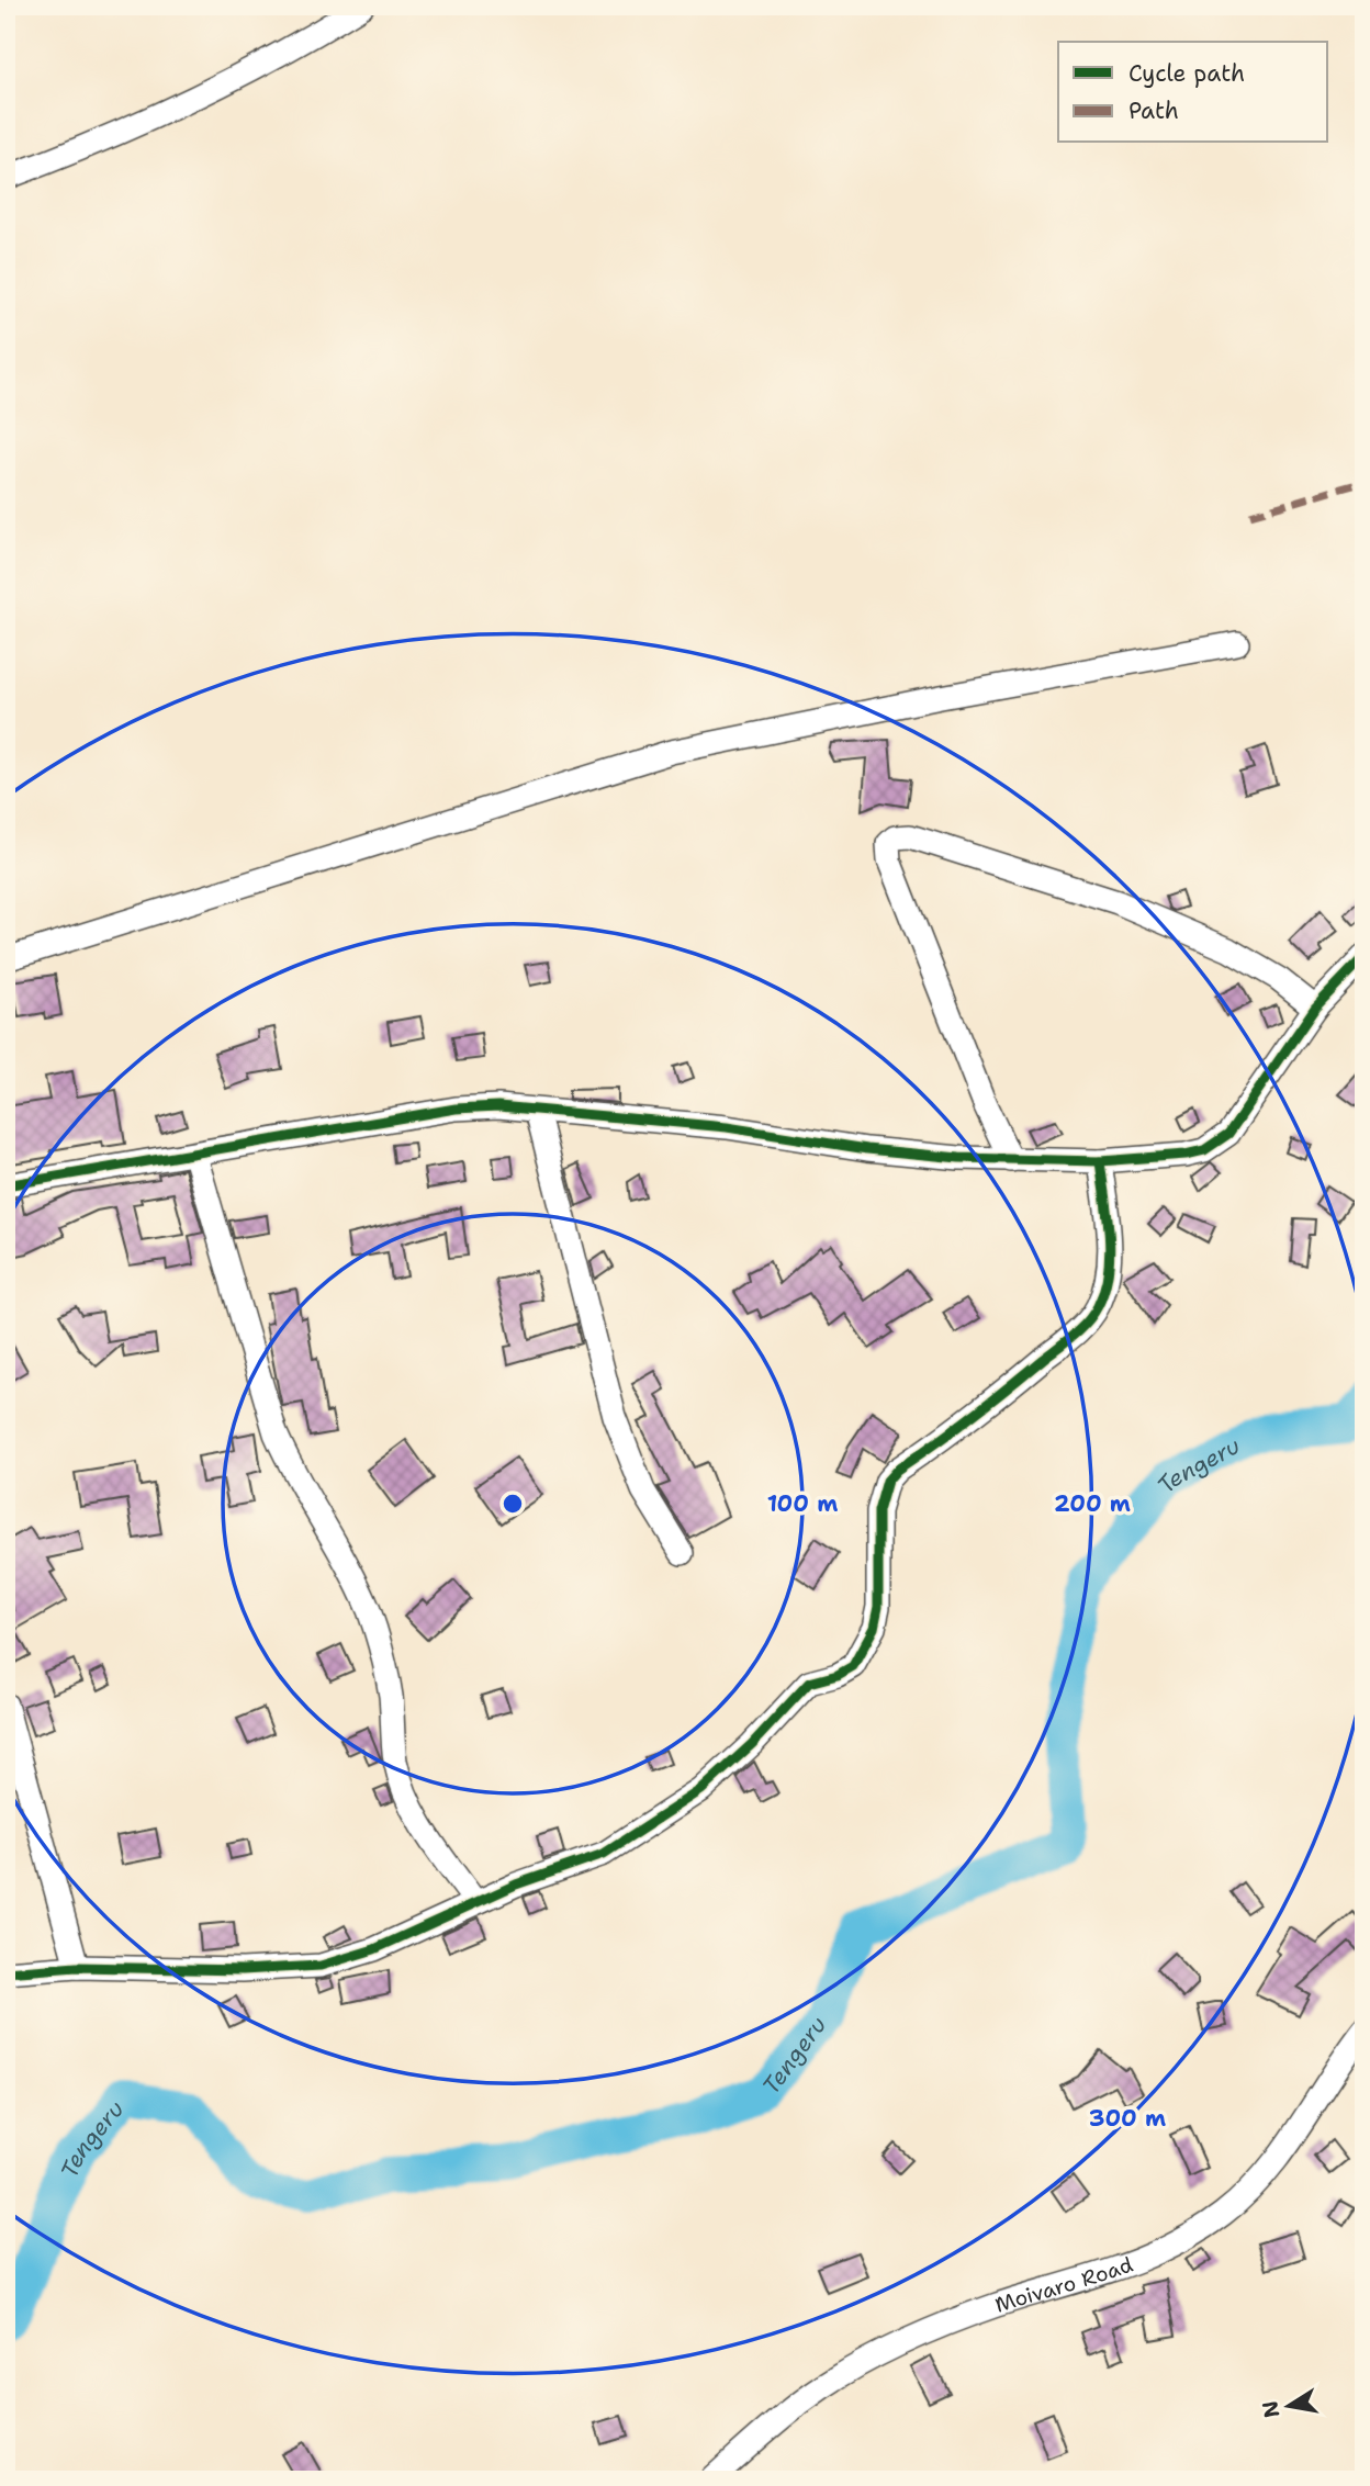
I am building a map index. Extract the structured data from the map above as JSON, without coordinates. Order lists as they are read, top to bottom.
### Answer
{
  "streets": {
    "street": ["Moivaro Road"]
  },
  "water": ["Tengeru"],
  "legend": ["Cycle path", "Path"],
  "north": "left",
  "rings": ["100 m", "200 m", "300 m"]
}
